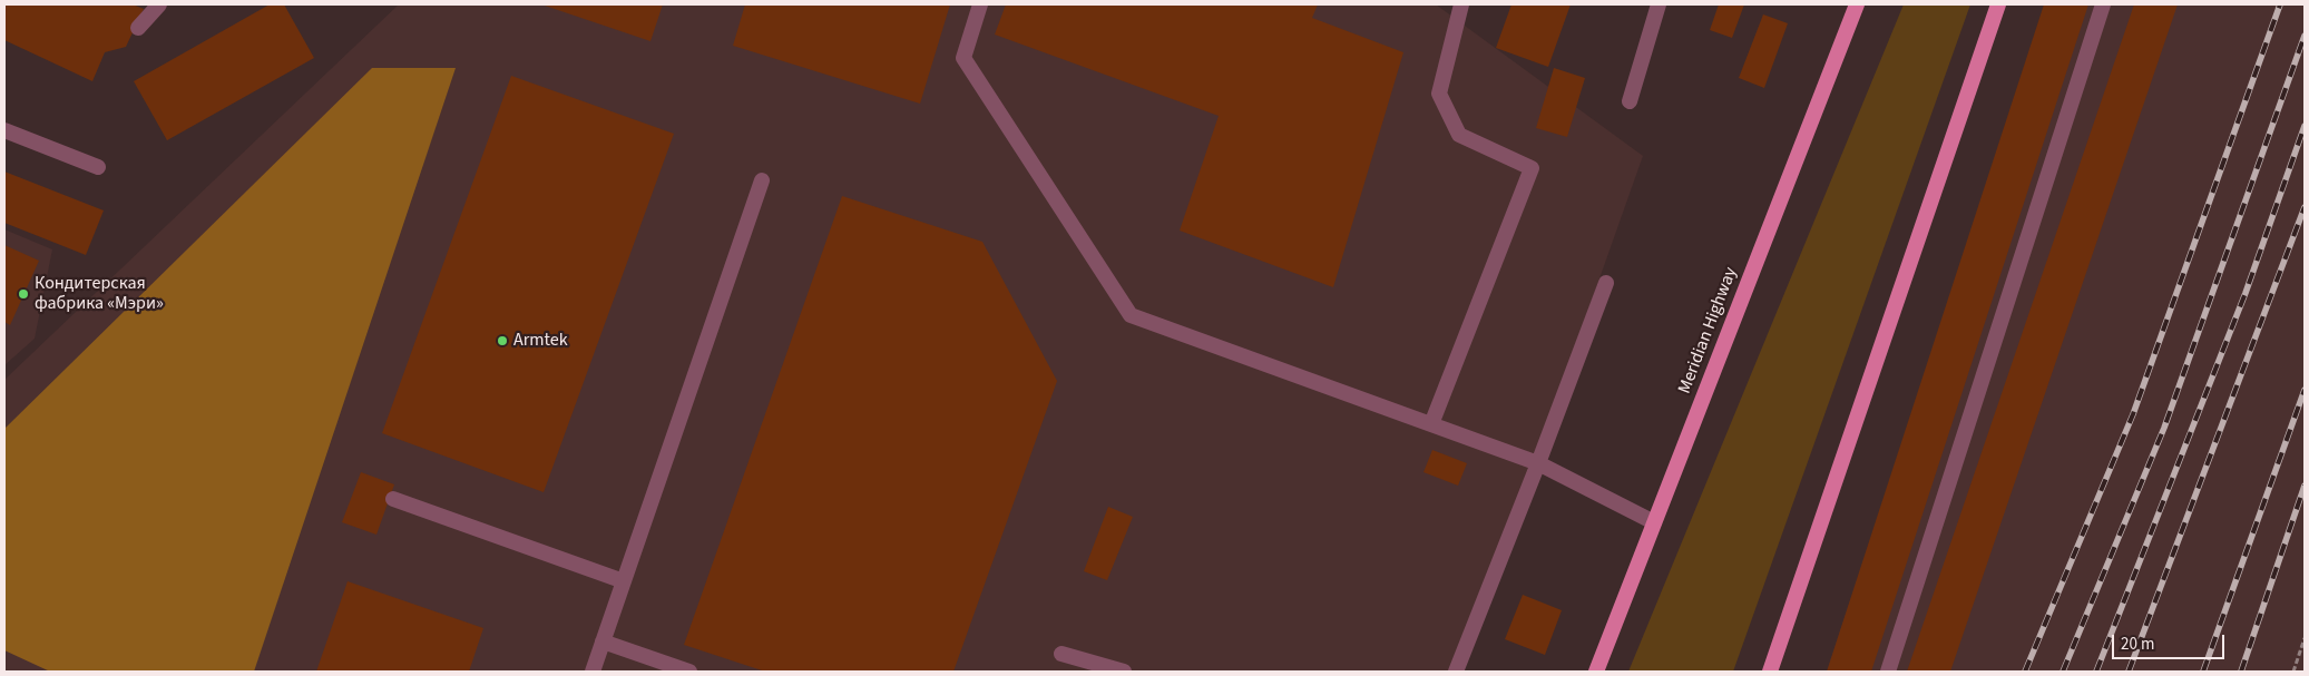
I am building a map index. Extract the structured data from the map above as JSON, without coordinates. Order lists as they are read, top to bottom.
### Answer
{
  "streets": {
    "main road": ["Meridian Highway"]
  },
  "places": ["Кондитерская фабрика «Мэри»", "Armtek"],
  "scale_bar": "20 m"
}
